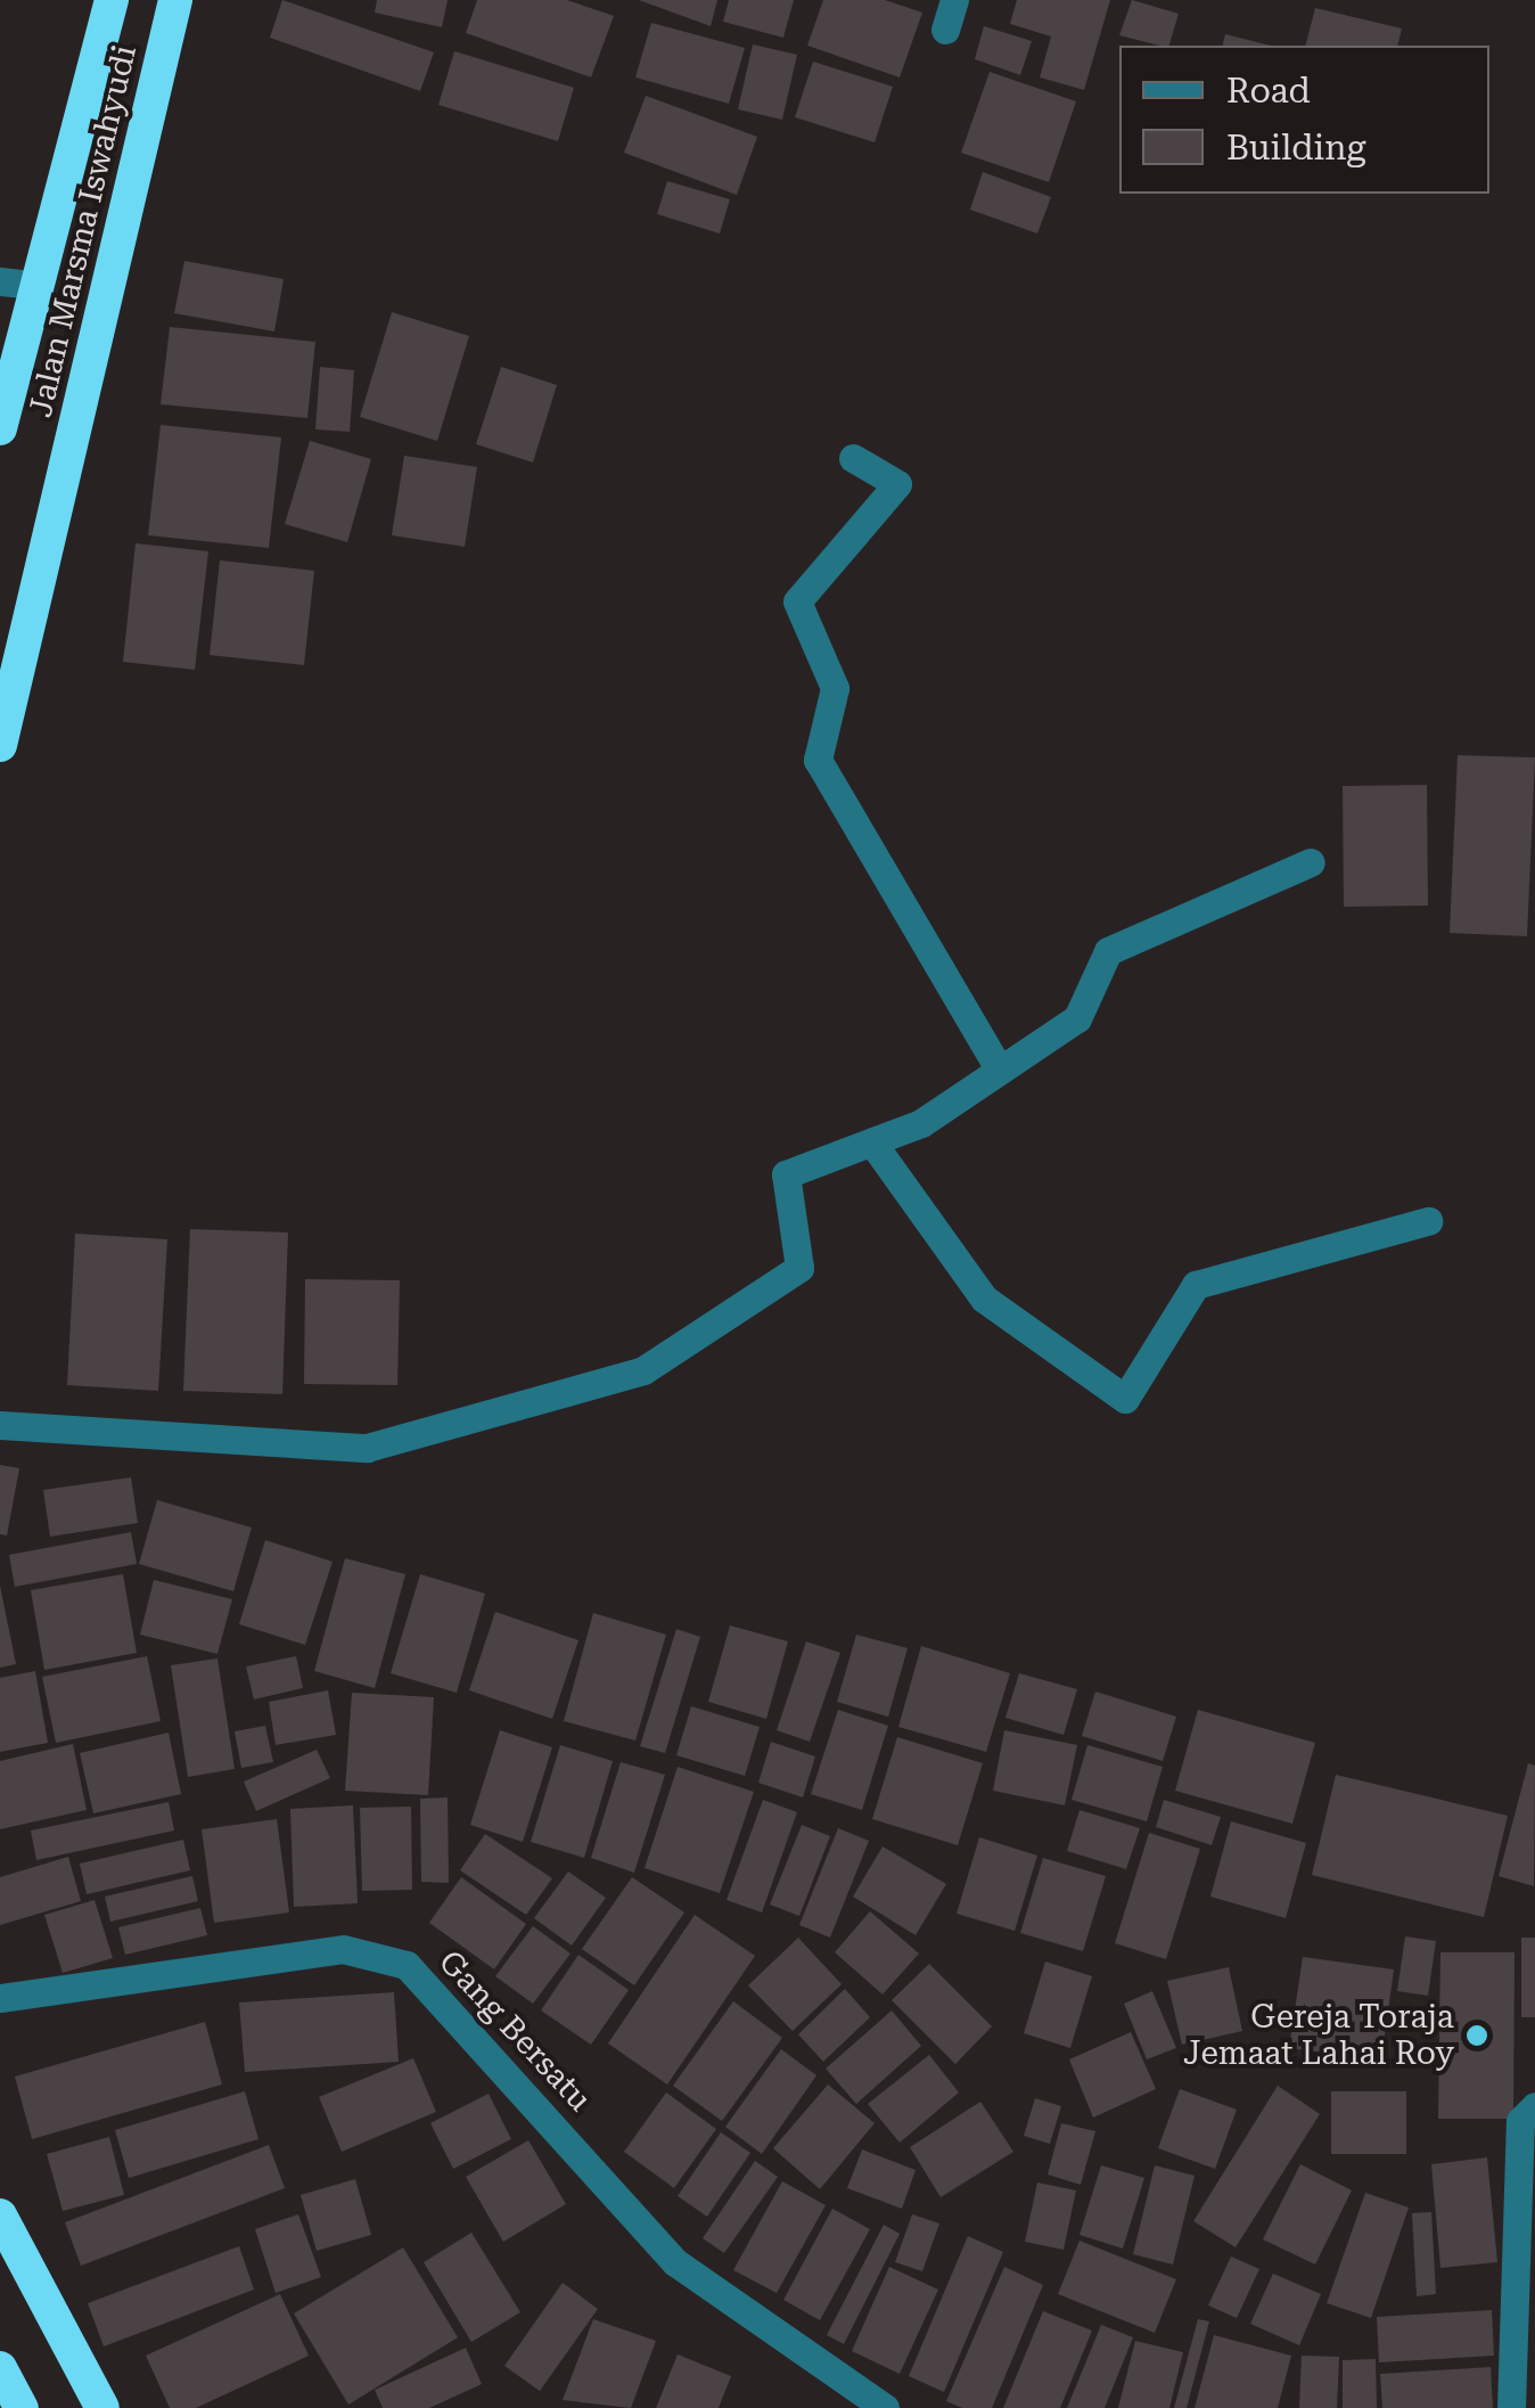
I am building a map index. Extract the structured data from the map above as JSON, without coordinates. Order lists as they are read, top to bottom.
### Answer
{
  "streets": {
    "highway": ["Jalan Marsma Iswahyudi"],
    "street": ["Gang Bersatu"]
  },
  "places": ["Gereja Toraja Jemaat Lahai Roy"],
  "legend": ["Road", "Building"]
}
